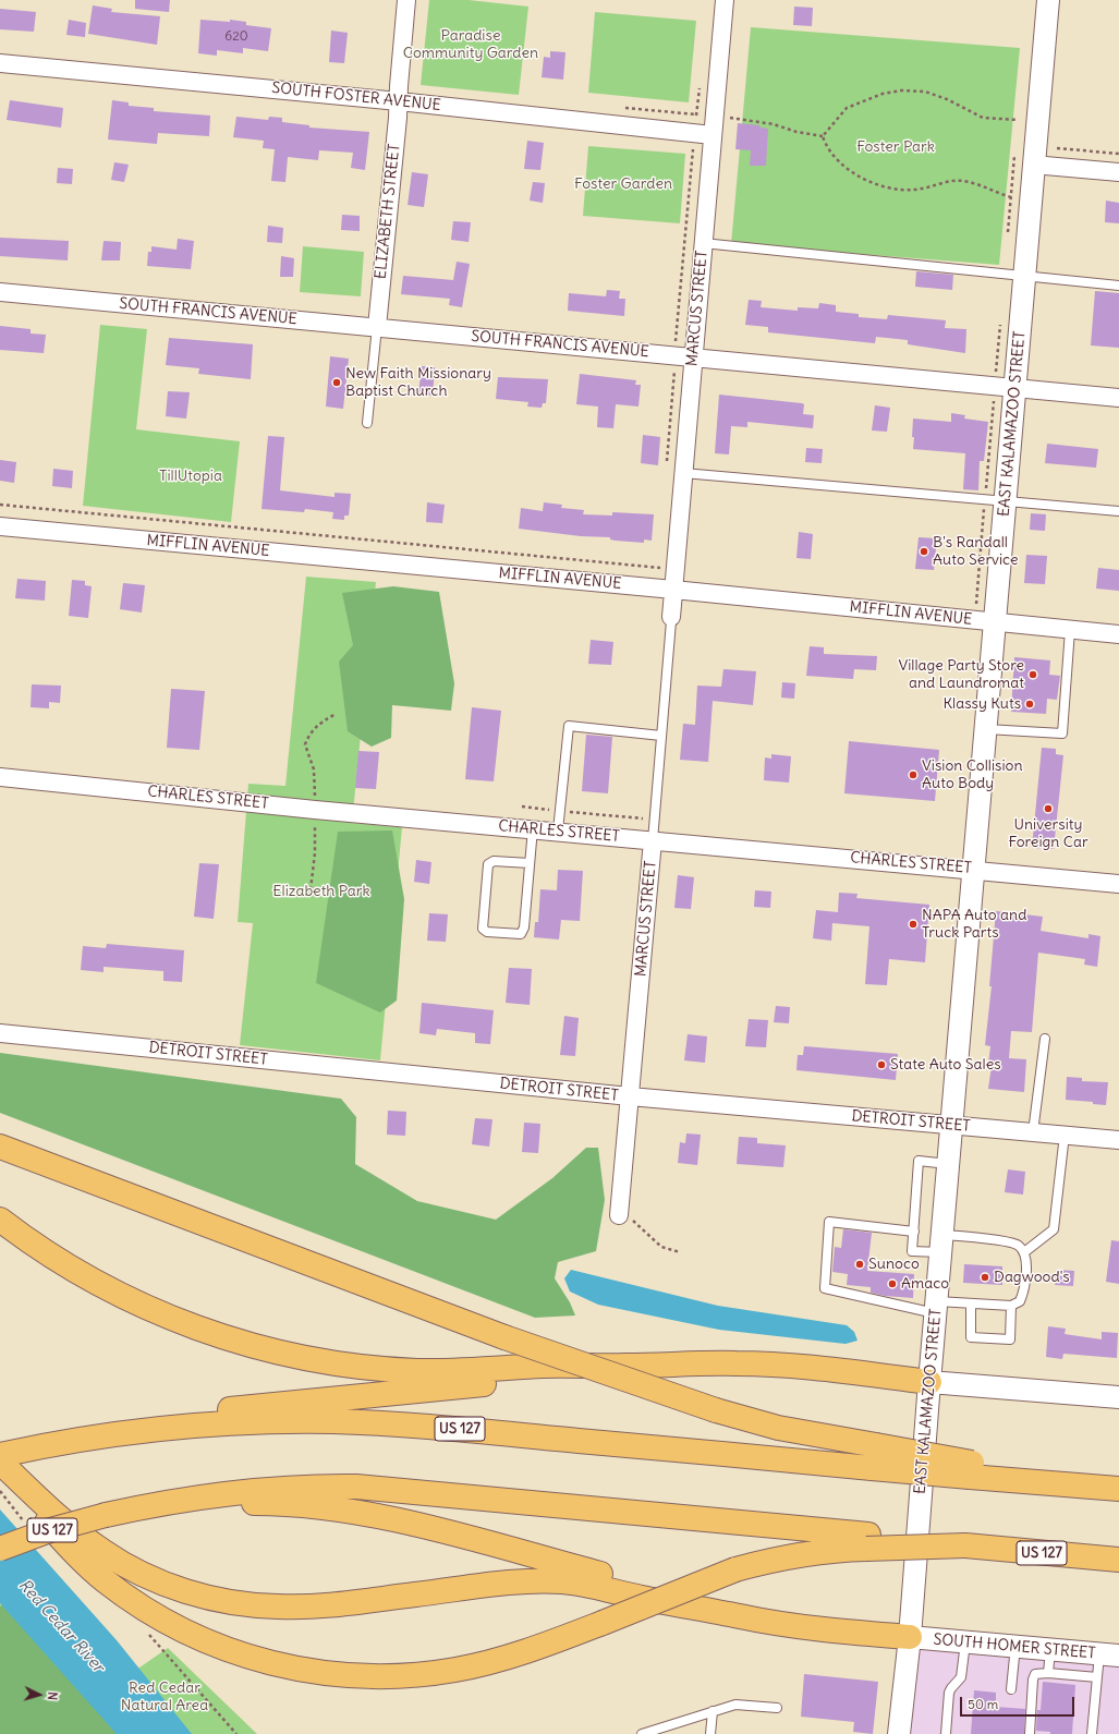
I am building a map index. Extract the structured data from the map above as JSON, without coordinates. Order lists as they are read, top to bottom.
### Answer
{
  "streets": {
    "highway": ["US 127"],
    "street": [
      "SOUTH FOSTER AVENUE",
      "ELIZABETH STREET",
      "MARCUS STREET",
      "SOUTH FRANCIS AVENUE",
      "EAST KALAMAZOO STREET",
      "MIFFLIN AVENUE",
      "CHARLES STREET",
      "DETROIT STREET",
      "SOUTH HOMER STREET"
    ]
  },
  "crossings": [
    ["SOUTH FOSTER AVENUE", "ELIZABETH STREET"],
    ["SOUTH FOSTER AVENUE", "MARCUS STREET"],
    ["ELIZABETH STREET", "SOUTH FRANCIS AVENUE"],
    ["MARCUS STREET", "SOUTH FRANCIS AVENUE"],
    ["MARCUS STREET", "MIFFLIN AVENUE"],
    ["MARCUS STREET", "CHARLES STREET"],
    ["MARCUS STREET", "DETROIT STREET"],
    ["SOUTH FRANCIS AVENUE", "EAST KALAMAZOO STREET"],
    ["EAST KALAMAZOO STREET", "MIFFLIN AVENUE"],
    ["EAST KALAMAZOO STREET", "CHARLES STREET"],
    ["EAST KALAMAZOO STREET", "DETROIT STREET"],
    ["EAST KALAMAZOO STREET", "SOUTH HOMER STREET"]
  ],
  "water": ["Red Cedar River"],
  "parks": [
    "Paradise Community Garden",
    "Foster Park",
    "Foster Garden",
    "TillUtopia",
    "Elizabeth Park",
    "Red Cedar Natural Area"
  ],
  "places": [
    "New Faith Missionary Baptist Church",
    "B's Randall Auto Service",
    "Village Party Store and Laundromat",
    "Klassy Kuts",
    "Vision Collision Auto Body",
    "University Foreign Car",
    "NAPA Auto and Truck Parts",
    "State Auto Sales",
    "Sunoco",
    "Dagwood's",
    "Amaco"
  ],
  "house_numbers": ["620"],
  "scale_bar": "50 m",
  "north": "right"
}
